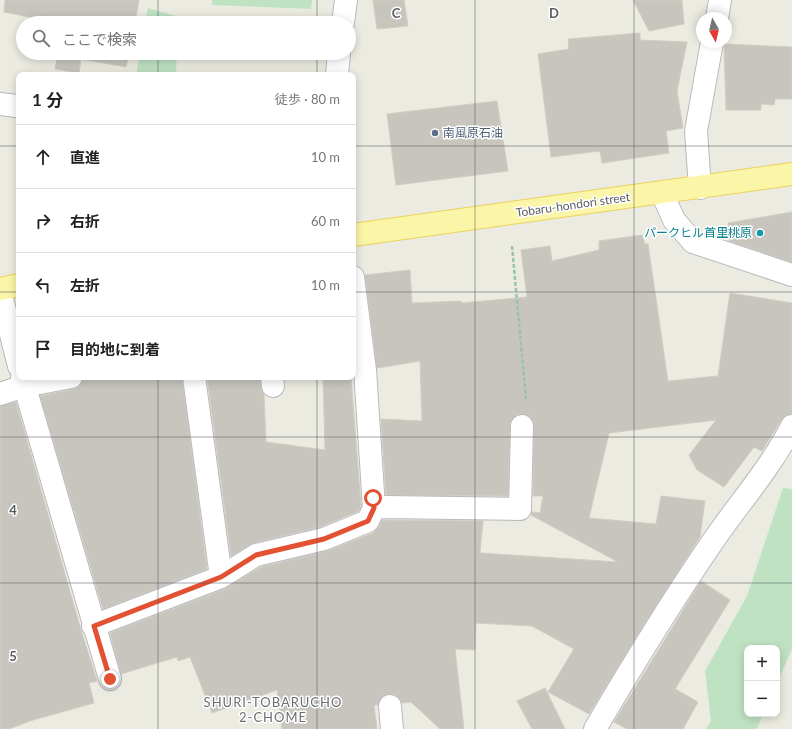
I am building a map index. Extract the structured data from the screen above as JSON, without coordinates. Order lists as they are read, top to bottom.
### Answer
{
  "streets": {
    "main road": ["Tobaru-hondori street"]
  },
  "districts": ["SHURI-TOBARUCHO 2-CHOME"],
  "places": ["南風原石油", "パークヒル首里桃原"],
  "north": "bottom",
  "page": {
    "search": "ここで検索",
    "heading": ["1 分", "徒歩 · 80 m"],
    "list": [
      ["直進", "10 m"],
      ["右折", "60 m"],
      ["左折", "10 m"],
      "目的地に到着"
    ],
    "map_buttons": ["+", "−"]
  },
  "grid": {
    "columns": ["C", "D"],
    "rows": ["4", "5"]
  }
}
